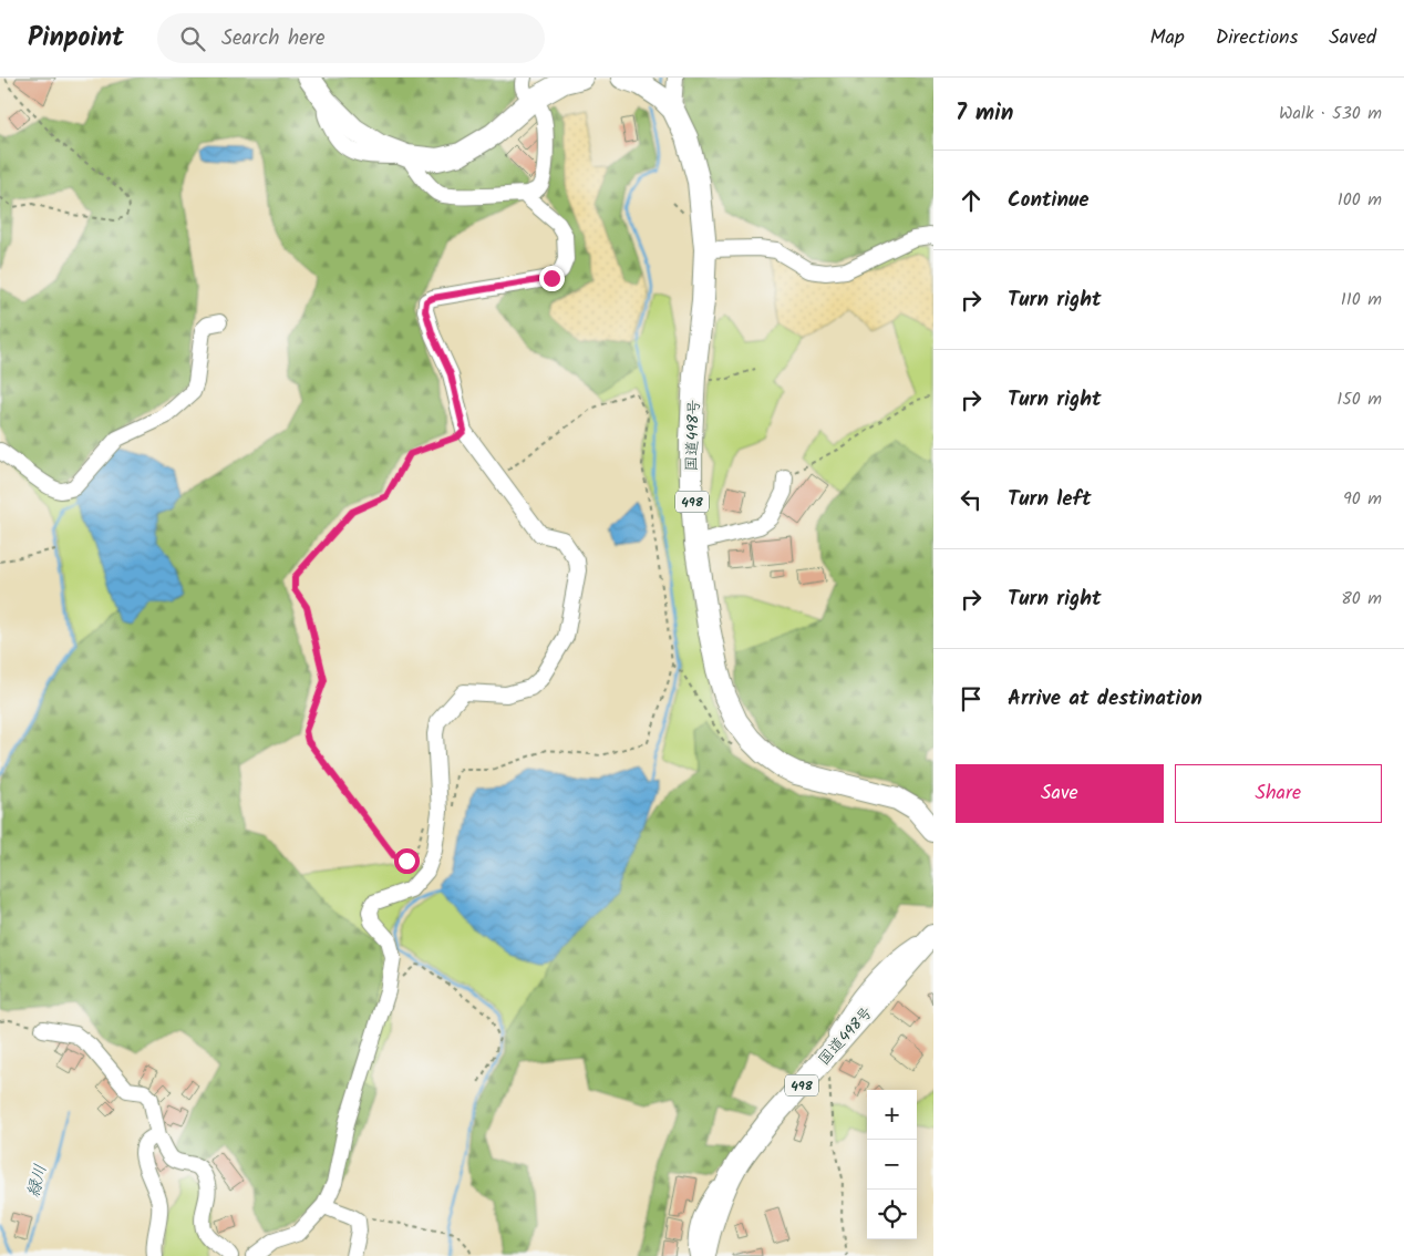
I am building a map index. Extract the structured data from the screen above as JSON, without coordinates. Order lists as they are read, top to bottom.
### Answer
{
  "streets": {
    "highway": ["国道498号", "498"]
  },
  "water": ["緑川"],
  "page": {
    "header": "Pinpoint",
    "search": "Search here",
    "nav": ["Map", "Directions", "Saved"],
    "heading": ["7 min", "Walk · 530 m"],
    "list": [
      ["Continue", "100 m"],
      ["Turn right", "110 m"],
      ["Turn right", "150 m"],
      ["Turn left", "90 m"],
      ["Turn right", "80 m"],
      "Arrive at destination"
    ],
    "buttons": ["Save", "Share"],
    "map_buttons": ["+", "−"]
  }
}
